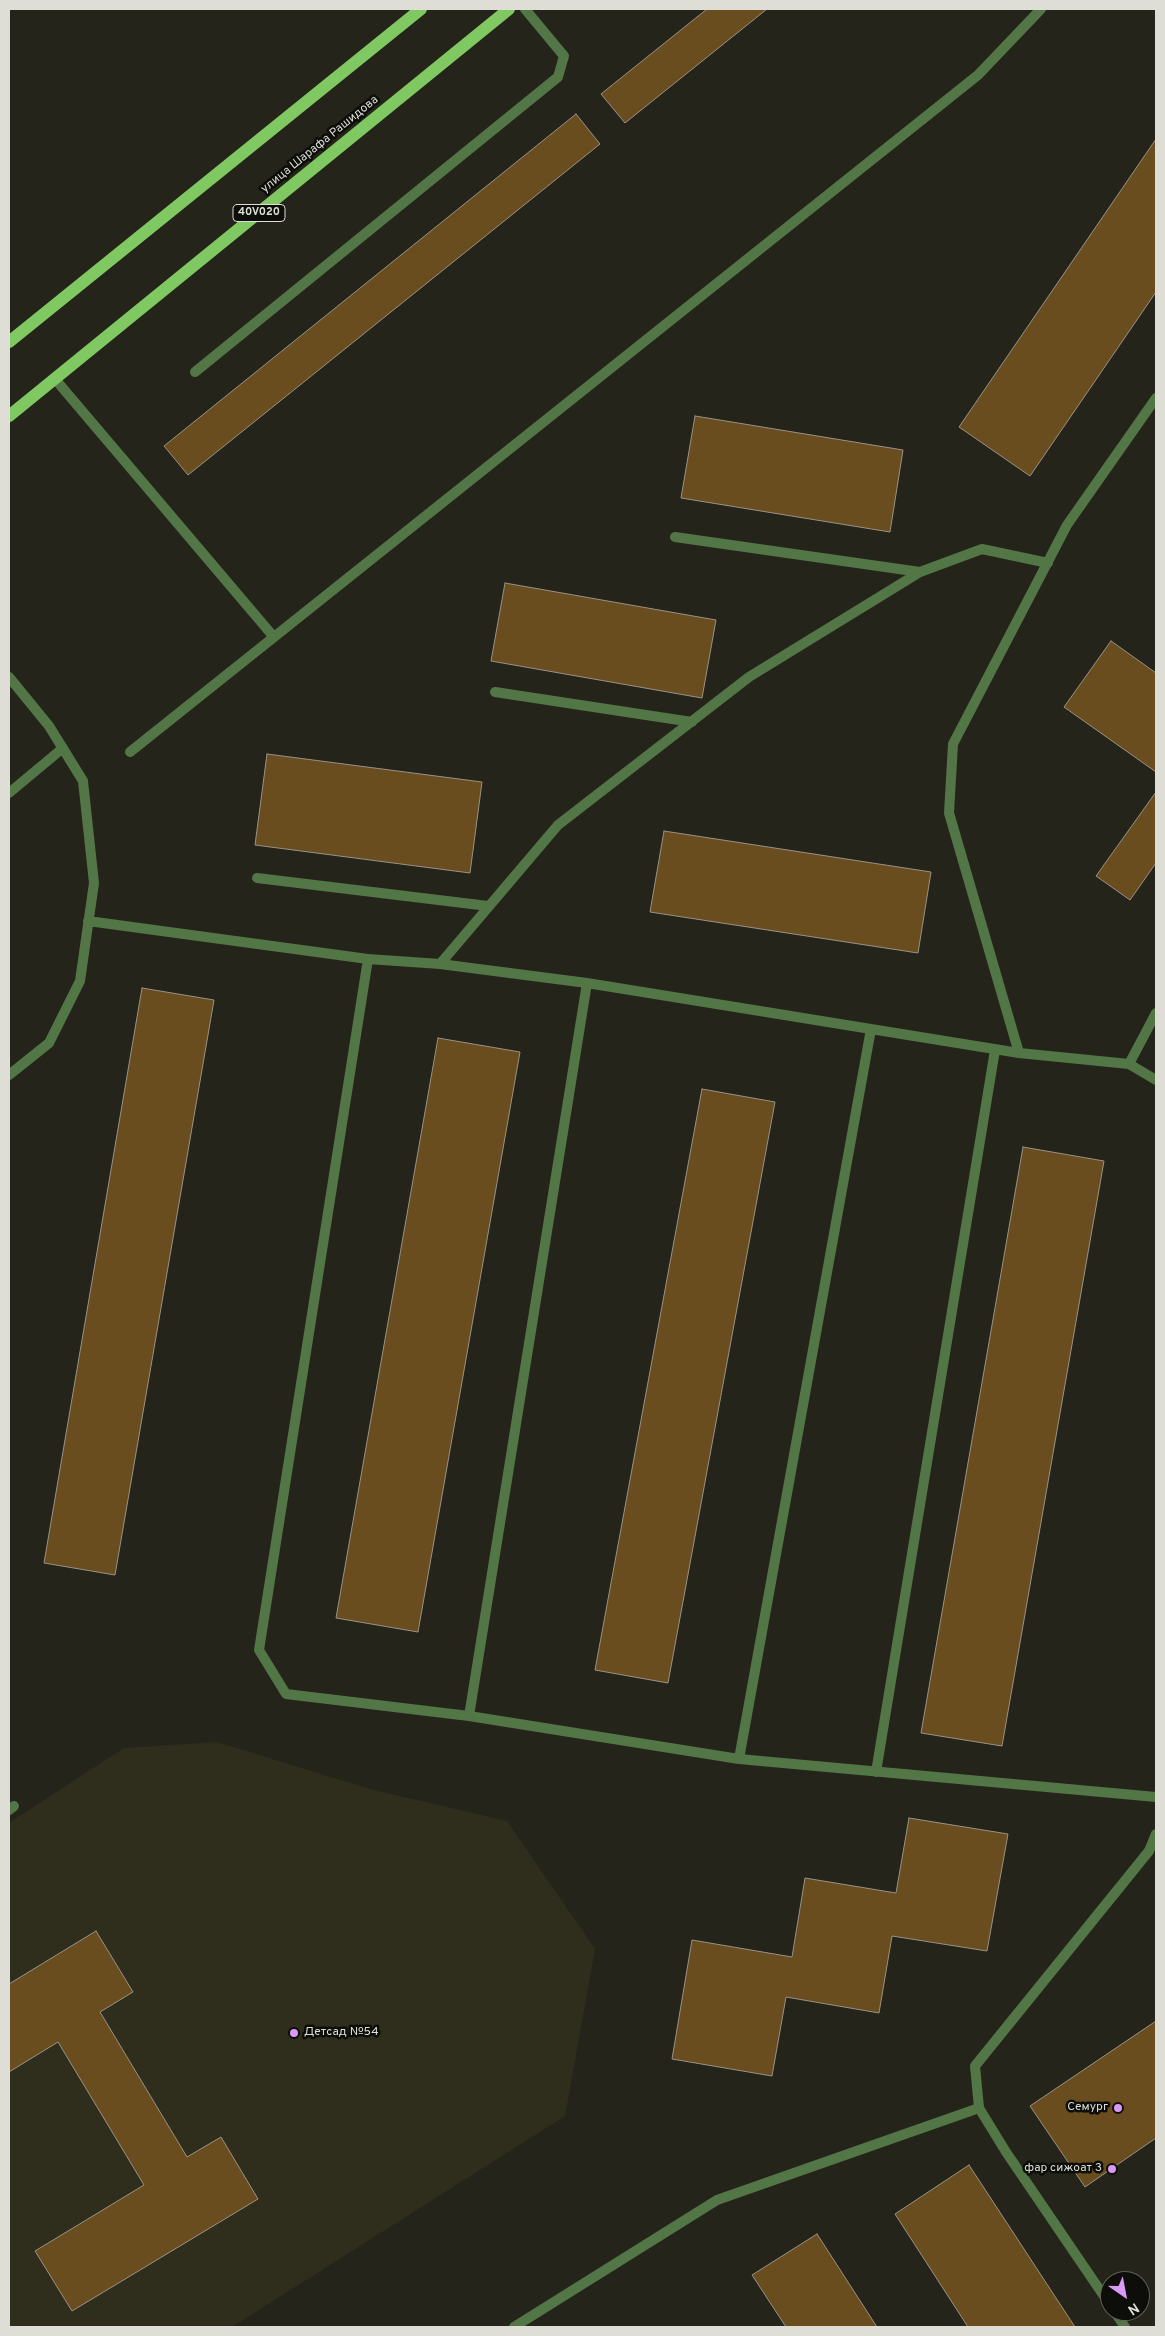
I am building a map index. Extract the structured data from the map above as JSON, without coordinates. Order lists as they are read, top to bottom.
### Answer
{
  "streets": {
    "main road": ["улица Шарафа Рашидова", "40V020"]
  },
  "places": ["Детсад №54", "Семург", "фар сижоат 3"],
  "north": "bottom right"
}
